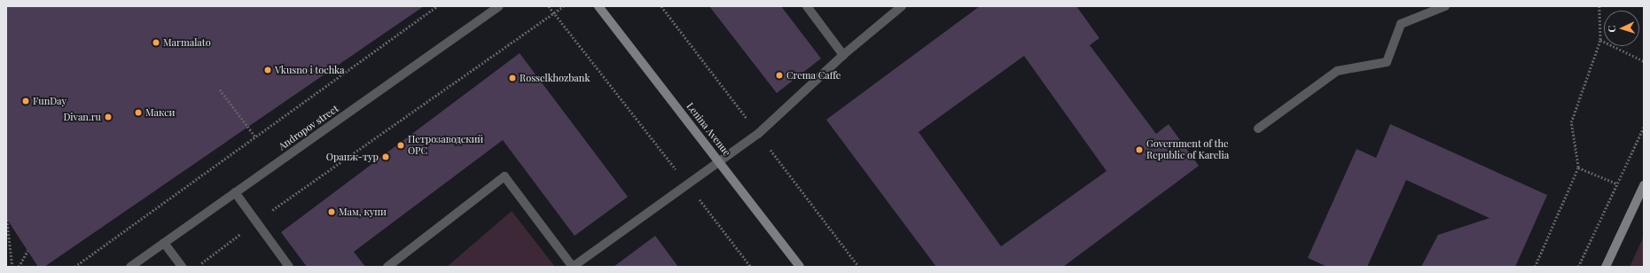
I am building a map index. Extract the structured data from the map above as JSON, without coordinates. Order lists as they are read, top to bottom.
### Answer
{
  "streets": {
    "main road": ["Lenina Avenue"],
    "street": ["Andropov street"]
  },
  "places": [
    "Marmalato",
    "Vkusno i tochka",
    "Crema Caffe",
    "Rosselkhozbank",
    "FunDay",
    "Макси",
    "Divan.ru",
    "Петрозаводский ОРС",
    "Government of the Republic of Karelia",
    "Оранж-тур",
    "Мам, купи"
  ],
  "north": "left"
}
